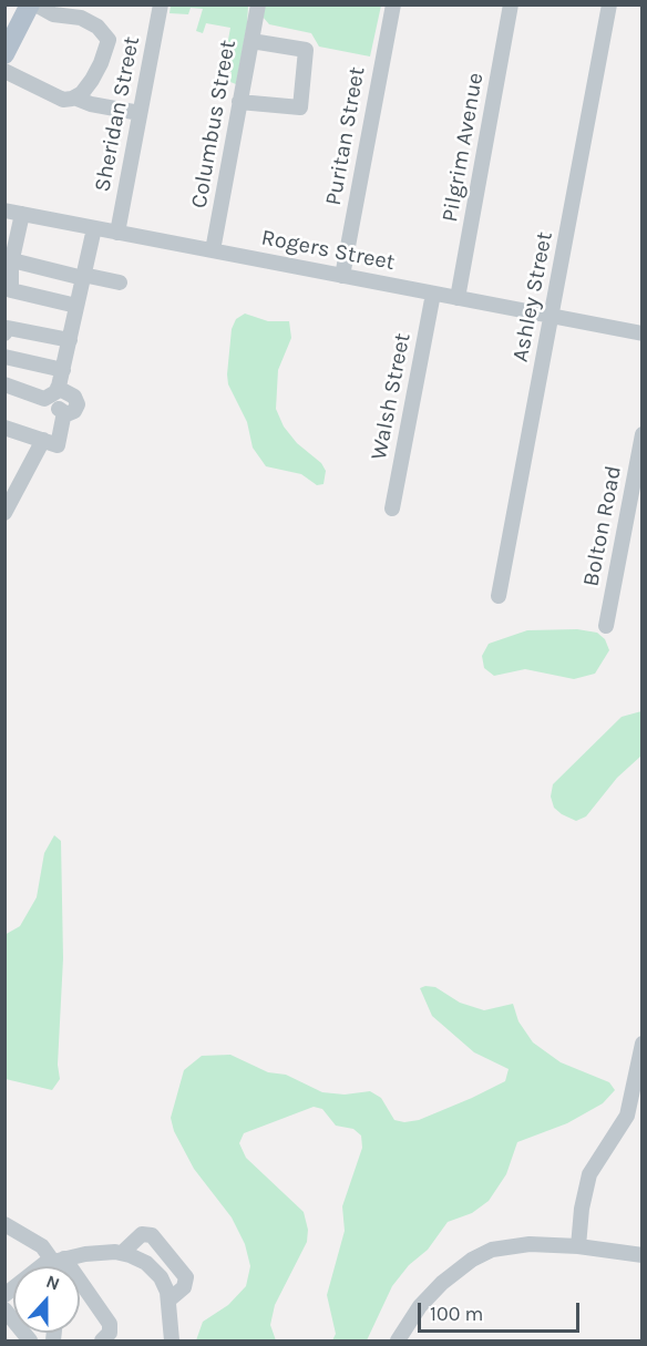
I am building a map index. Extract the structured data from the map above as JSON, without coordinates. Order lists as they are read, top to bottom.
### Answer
{
  "streets": {
    "street": [
      "Sheridan Street",
      "Columbus Street",
      "Puritan Street",
      "Pilgrim Avenue",
      "Rogers Street",
      "Ashley Street",
      "Walsh Street",
      "Bolton Road"
    ]
  },
  "crossings": [
    ["Sheridan Street", "Rogers Street"],
    ["Columbus Street", "Rogers Street"],
    ["Puritan Street", "Rogers Street"],
    ["Pilgrim Avenue", "Rogers Street"],
    ["Rogers Street", "Ashley Street"],
    ["Rogers Street", "Walsh Street"]
  ],
  "scale_bar": "100 m",
  "north": "top"
}
